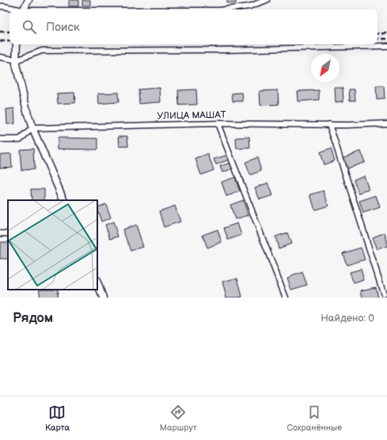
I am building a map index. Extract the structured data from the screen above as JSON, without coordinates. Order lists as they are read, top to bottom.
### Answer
{
  "streets": {
    "street": ["УЛИЦА МАШАТ"]
  },
  "north": "bottom left",
  "page": {
    "search": "Поиск",
    "heading": ["Рядом", "Найдено: 0"],
    "nav": ["Карта", "Маршрут", "Сохранённые"]
  }
}
